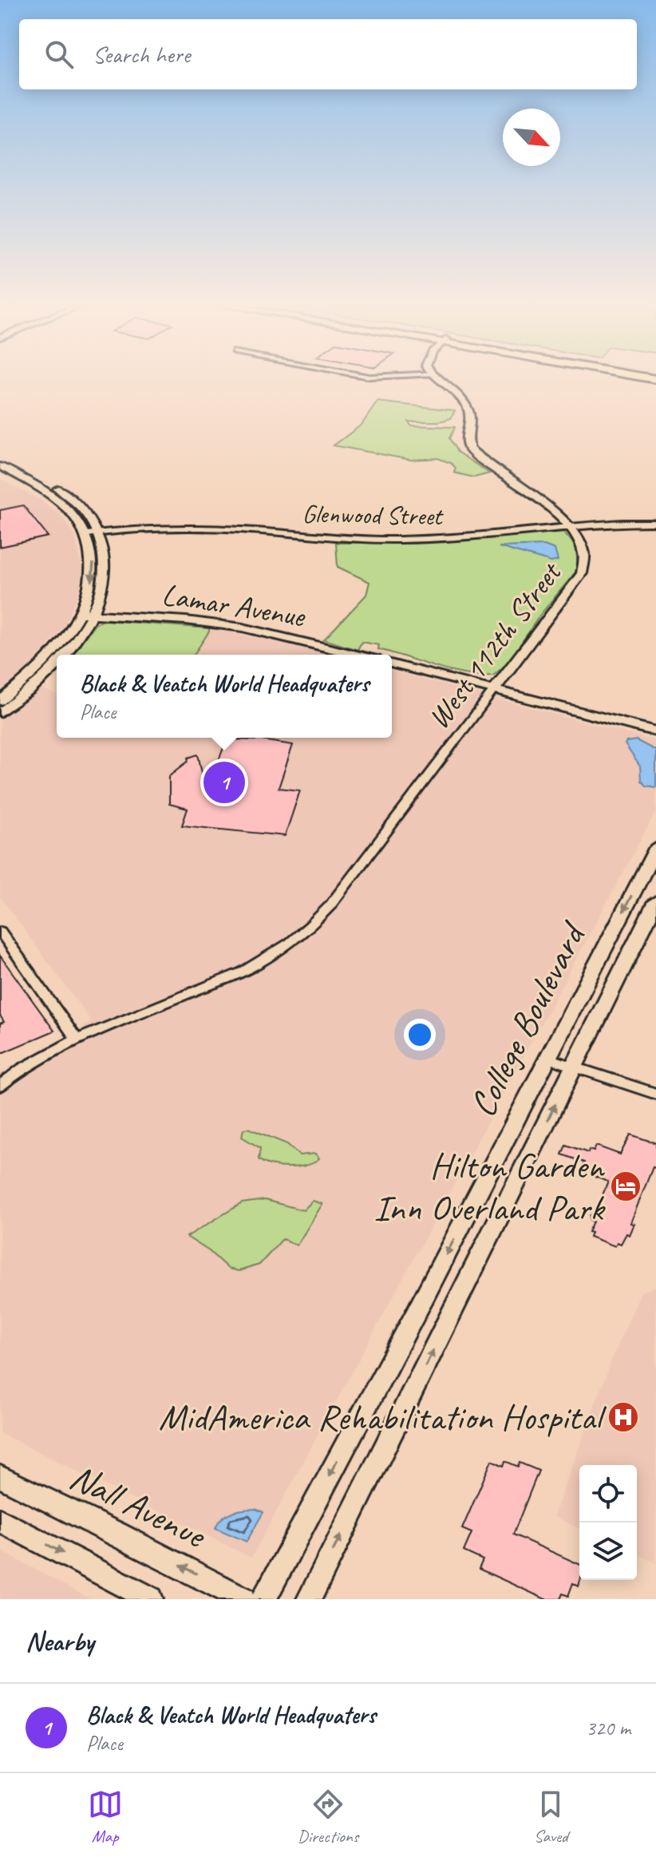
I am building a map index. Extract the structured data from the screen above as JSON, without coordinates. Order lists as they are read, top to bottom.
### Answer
{
  "streets": {
    "main road": ["College Boulevard", "Nall Avenue"],
    "street": ["Glenwood Street", "Lamar Avenue", "West 112th Street"]
  },
  "crossings": [
    ["Glenwood Street", "West 112th Street"]
  ],
  "places": {
    "hotel": ["Hilton Garden Inn Overland Park"],
    "hospital": ["MidAmerica Rehabilitation Hospital"]
  },
  "north": "bottom right",
  "page": {
    "search": "Search here",
    "popup": ["Black & Veatch World Headquaters", "Place"],
    "pins": "1",
    "heading": "Nearby",
    "list": [
      {
        "mark": "1",
        "name": "Black & Veatch World Headquaters",
        "note": "Place",
        "value": "320 m"
      }
    ],
    "nav": ["Map", "Directions", "Saved"]
  }
}
